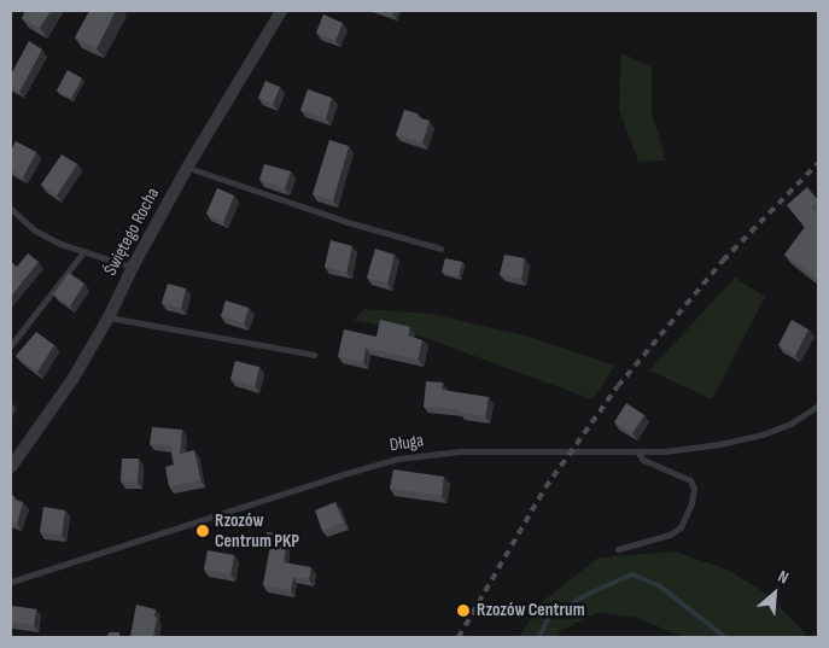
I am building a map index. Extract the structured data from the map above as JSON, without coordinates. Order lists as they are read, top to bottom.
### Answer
{
  "streets": {
    "street": ["Świętego Rocha"],
    "lane": ["Długa"]
  },
  "places": ["Rzozów Centrum PKP", "Rzozów Centrum"],
  "north": "top right"
}
